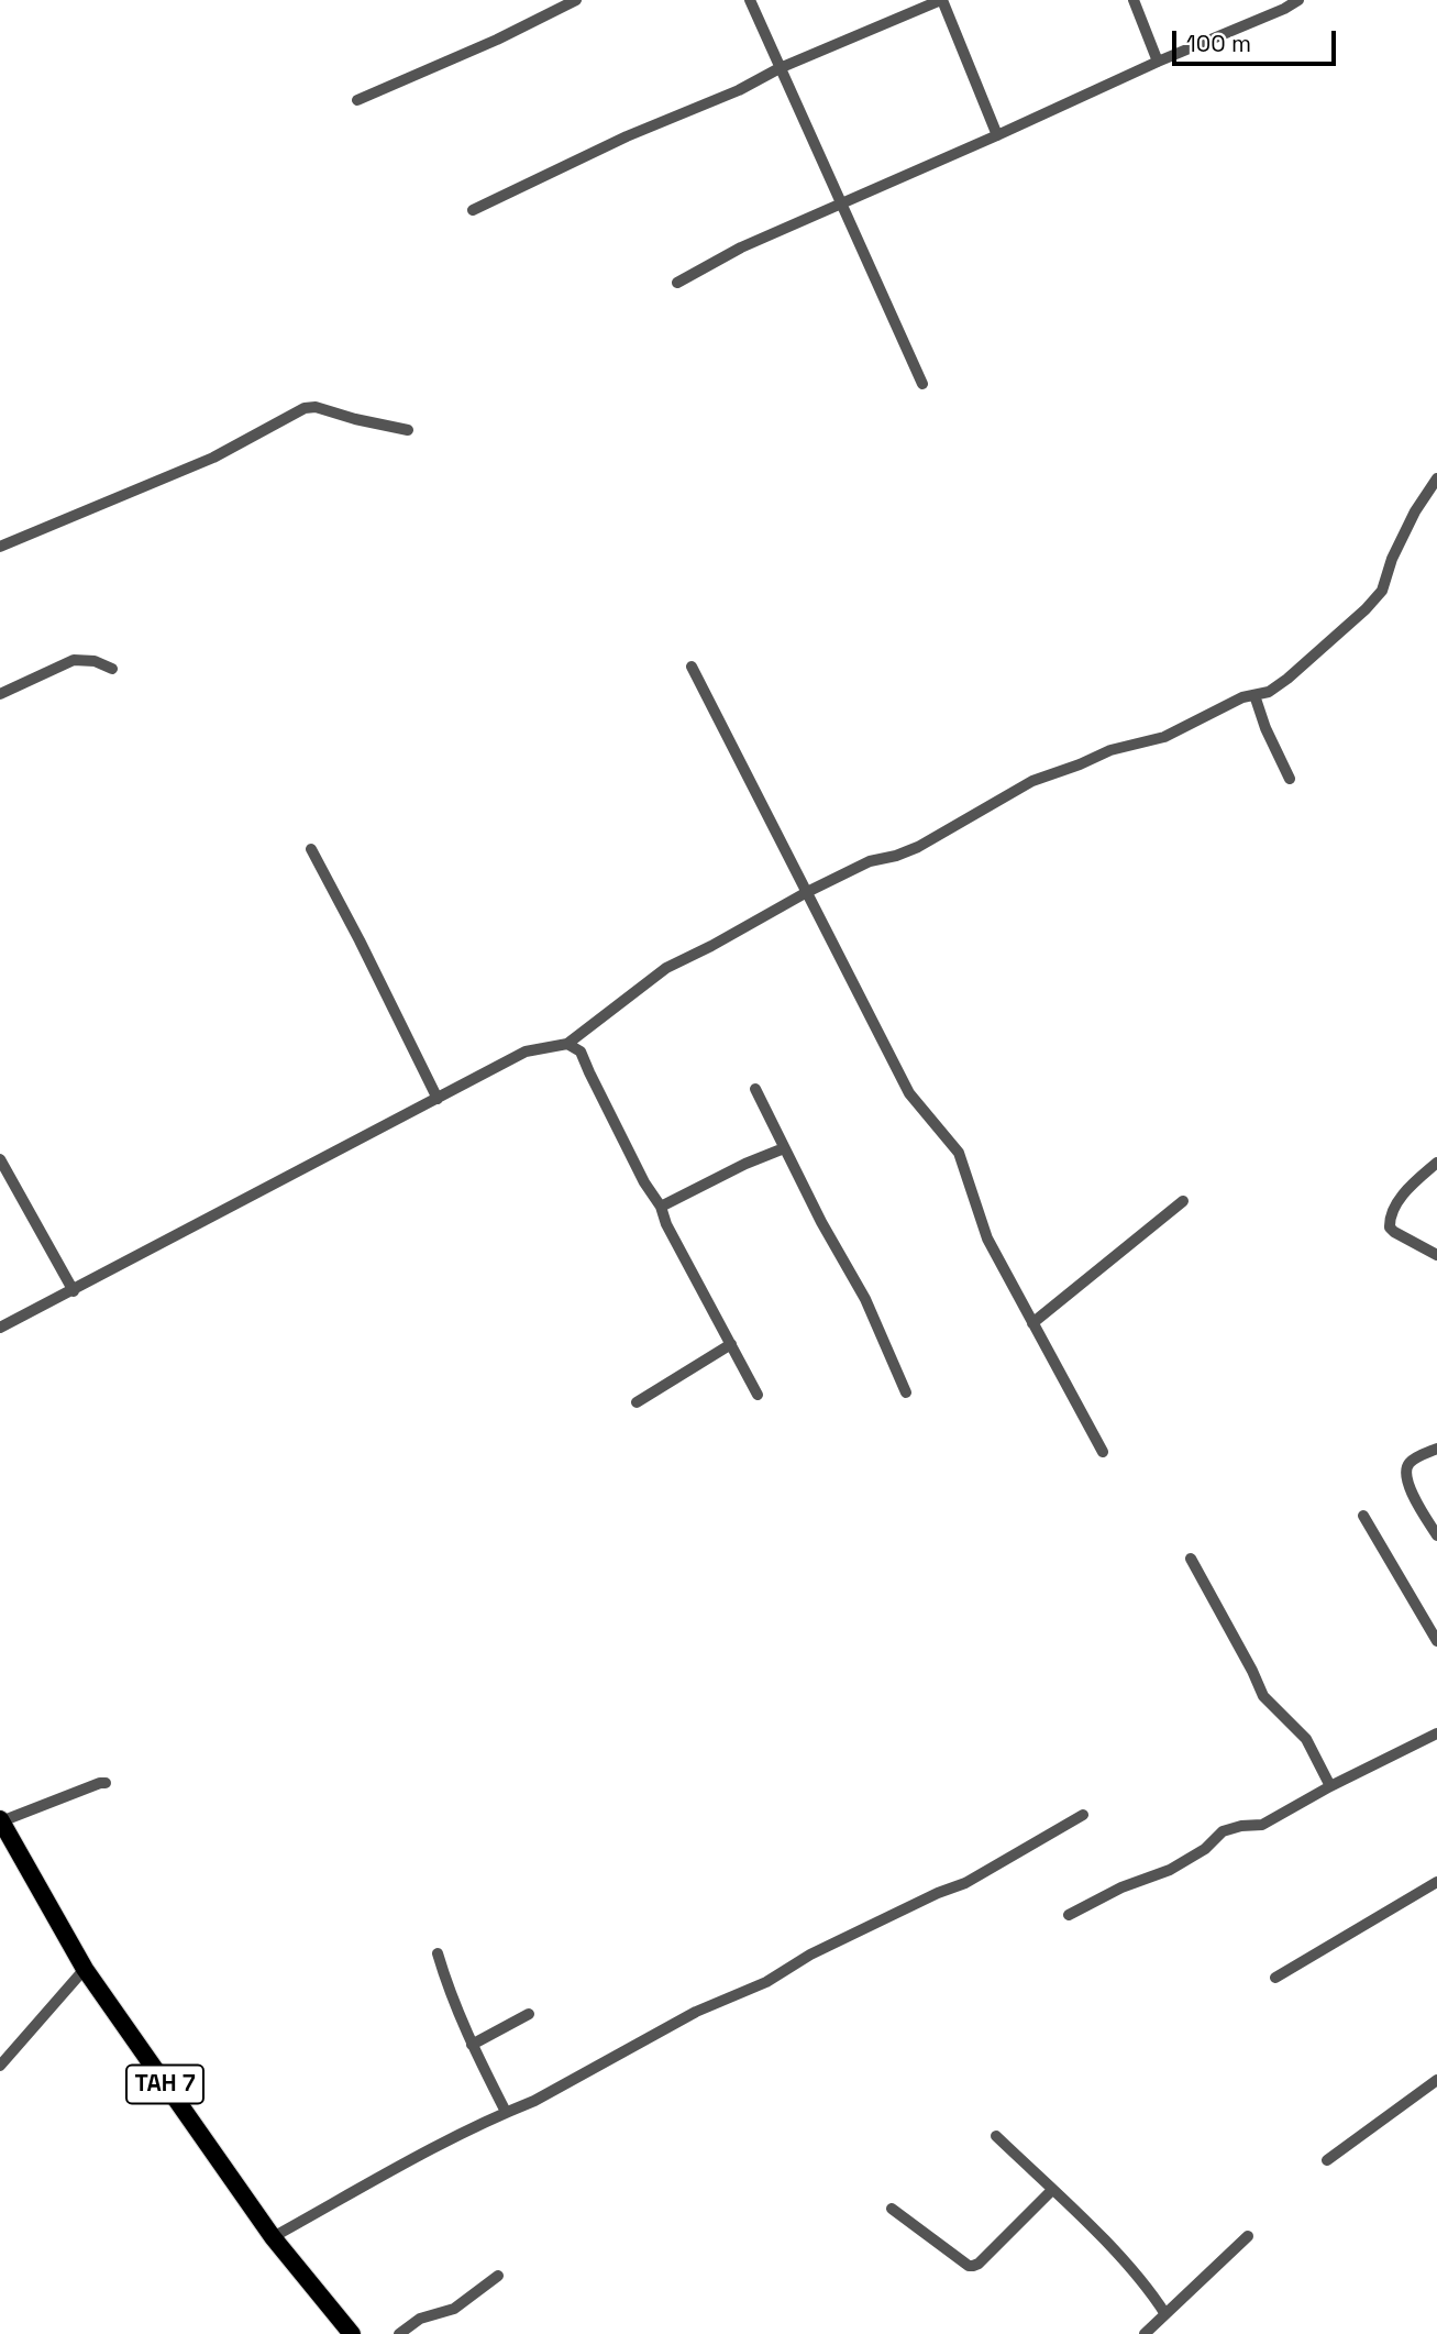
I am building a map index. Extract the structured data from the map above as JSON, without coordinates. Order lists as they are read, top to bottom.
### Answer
{
  "streets": {
    "highway": ["TAH 7"]
  },
  "scale_bar": "100 m"
}
